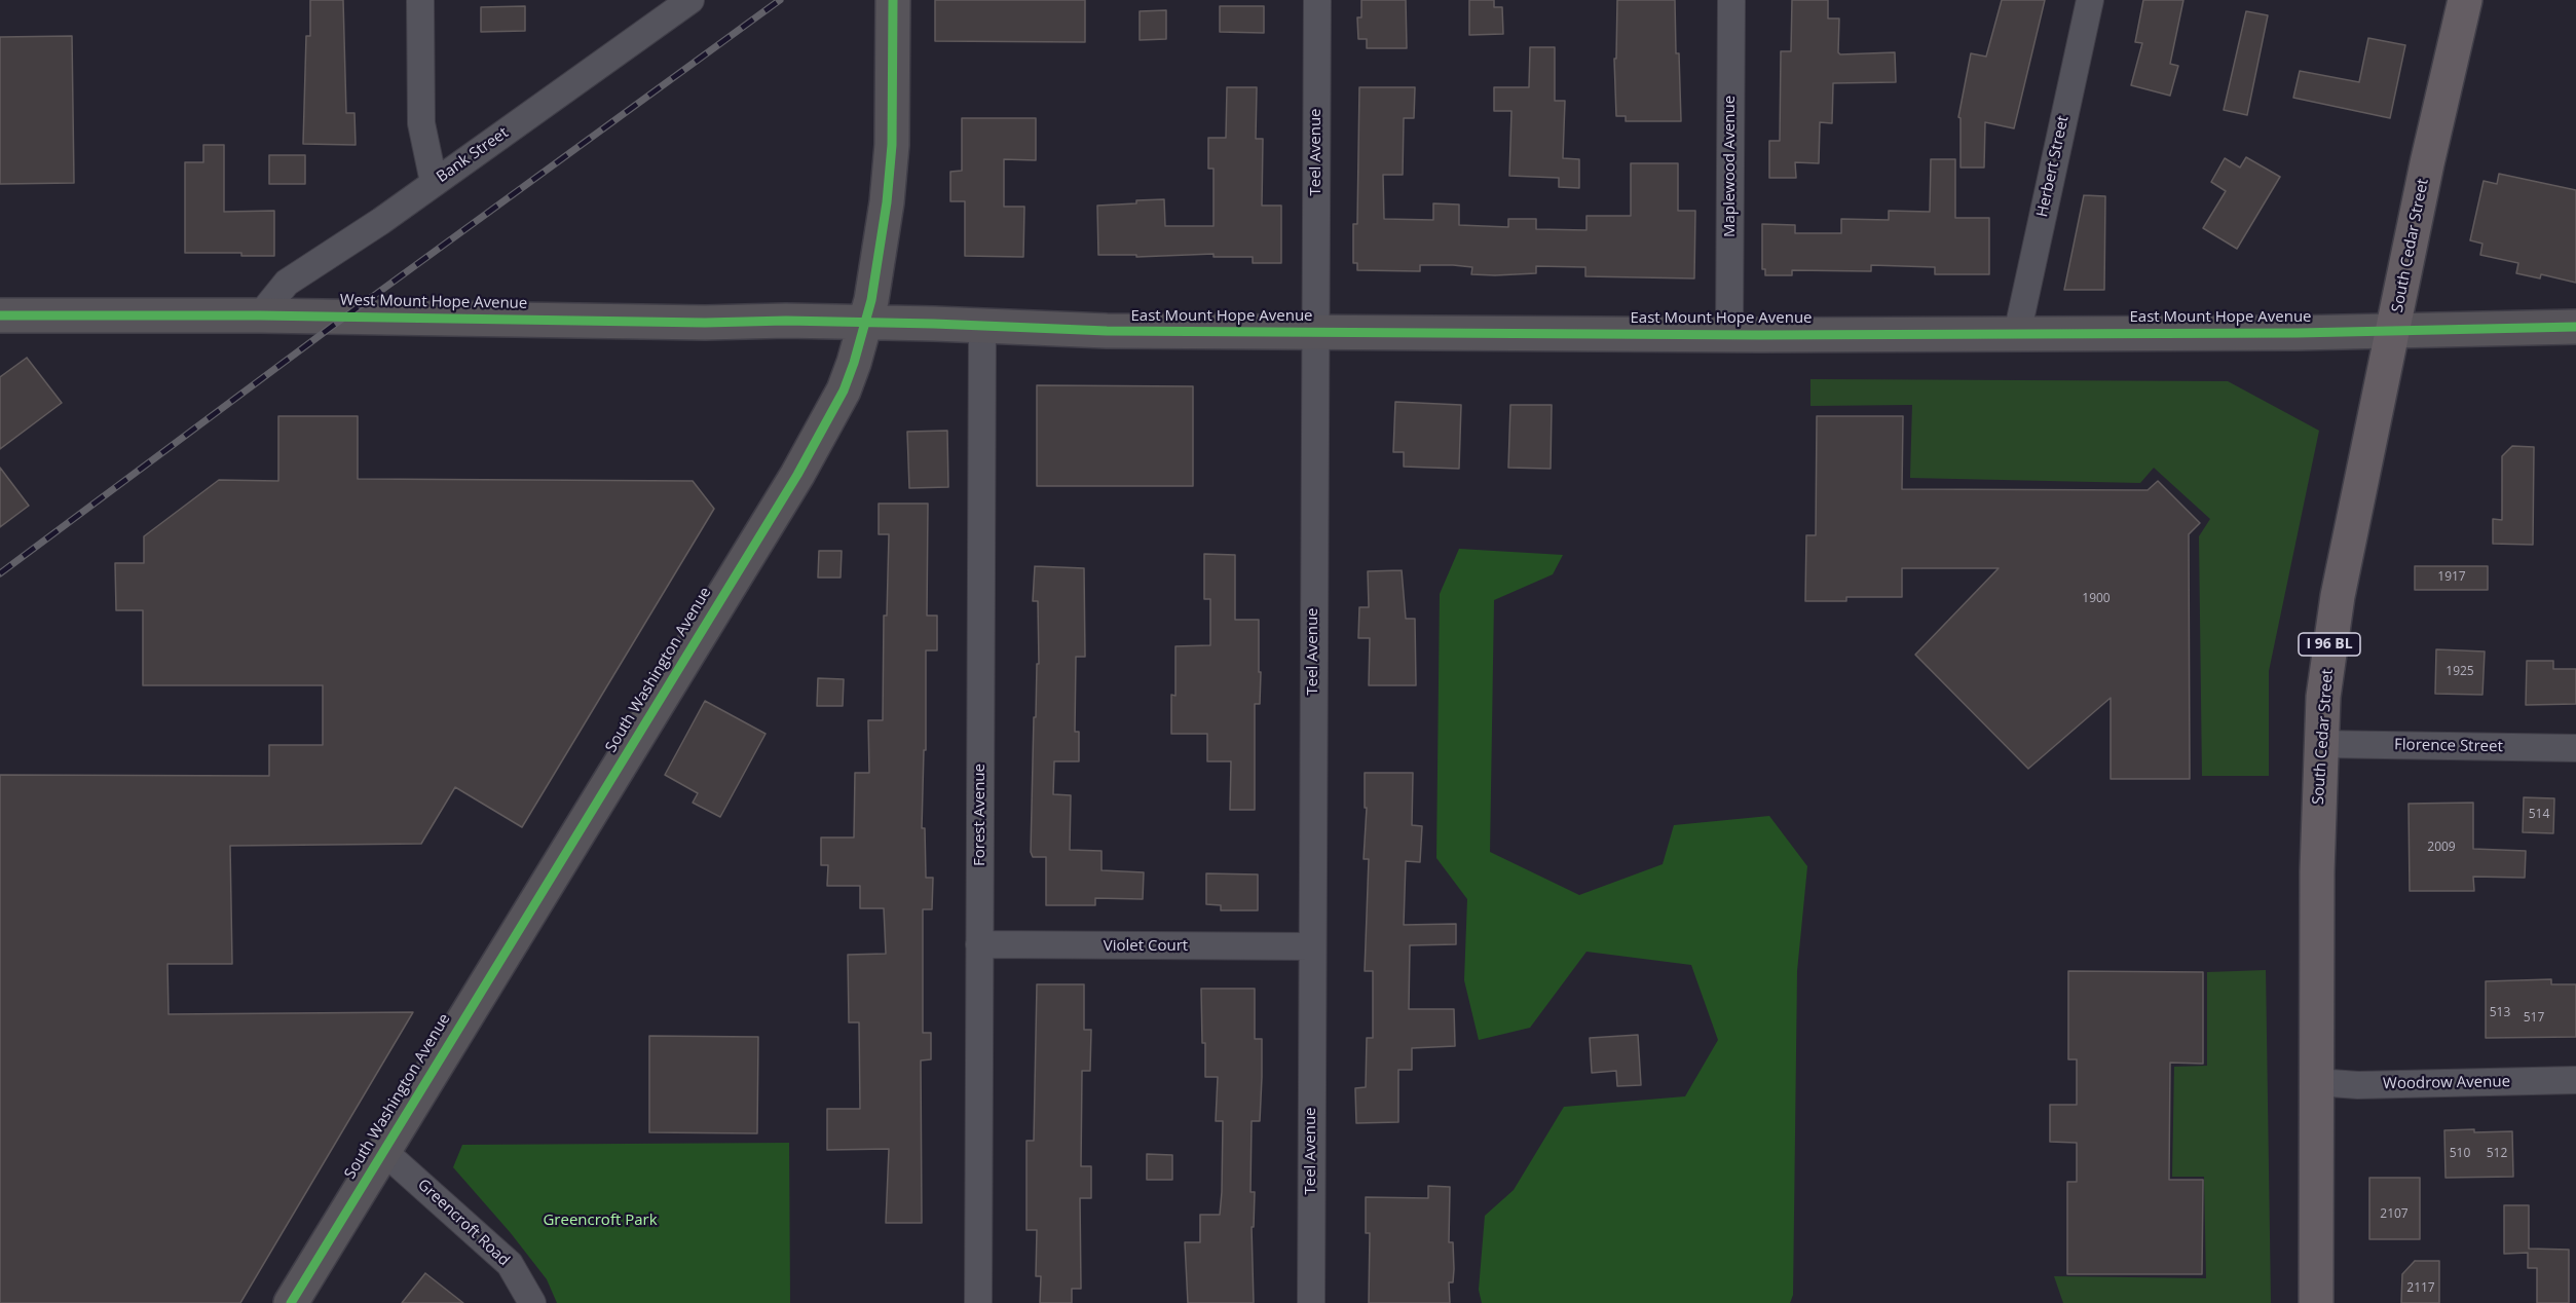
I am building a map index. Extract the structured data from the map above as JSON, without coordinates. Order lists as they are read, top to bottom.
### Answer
{
  "streets": {
    "main road": ["South Cedar Street", "I 96 BL"],
    "street": [
      "Teel Avenue",
      "Bank Street",
      "Maplewood Avenue",
      "Herbert Street",
      "West Mount Hope Avenue",
      "East Mount Hope Avenue",
      "South Washington Avenue",
      "Florence Street",
      "Forest Avenue",
      "Violet Court",
      "Woodrow Avenue",
      "Greencroft Road"
    ]
  },
  "crossings": [
    ["Teel Avenue", "East Mount Hope Avenue"],
    ["Teel Avenue", "Violet Court"],
    ["Bank Street", "West Mount Hope Avenue"],
    ["Maplewood Avenue", "East Mount Hope Avenue"],
    ["Herbert Street", "East Mount Hope Avenue"],
    ["South Cedar Street", "East Mount Hope Avenue"],
    ["South Cedar Street", "Florence Street"],
    ["South Cedar Street", "Woodrow Avenue"],
    ["West Mount Hope Avenue", "East Mount Hope Avenue"],
    ["West Mount Hope Avenue", "South Washington Avenue"],
    ["East Mount Hope Avenue", "South Washington Avenue"],
    ["East Mount Hope Avenue", "Forest Avenue"],
    ["South Washington Avenue", "Greencroft Road"],
    ["Forest Avenue", "Violet Court"]
  ],
  "parks": ["Greencroft Park"],
  "house_numbers": [
    "1917",
    "1900",
    "1925",
    "514",
    "2009",
    "513",
    "517",
    "510",
    "512",
    "2107",
    "2117"
  ]
}
